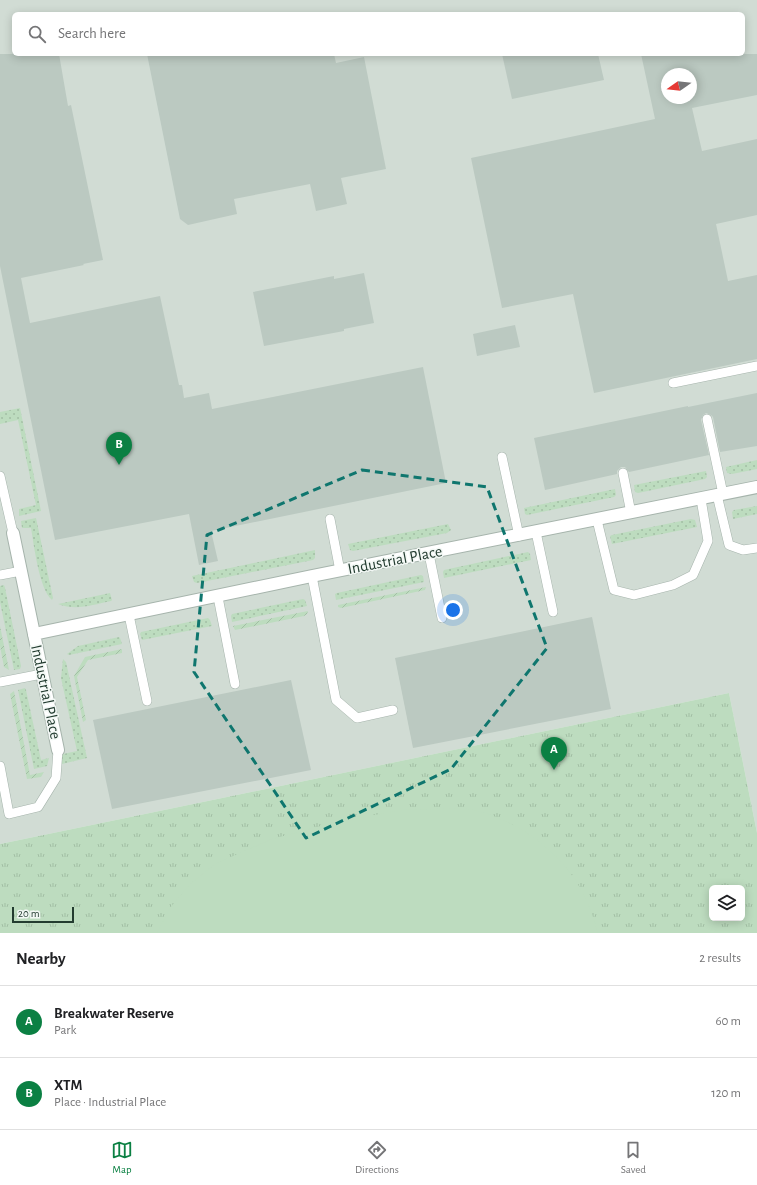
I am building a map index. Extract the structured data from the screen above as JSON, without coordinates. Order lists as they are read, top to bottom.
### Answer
{
  "streets": {
    "street": ["Industrial Place"]
  },
  "scale_bar": "20 m",
  "north": "left",
  "page": {
    "search": "Search here",
    "pins": ["B", "A"],
    "scale": "20 m",
    "heading": ["Nearby", "2 results"],
    "list": [
      {
        "mark": "A",
        "name": "Breakwater Reserve",
        "note": "Park",
        "value": "60 m"
      },
      {
        "mark": "B",
        "name": "XTM",
        "note": "Place · Industrial Place",
        "value": "120 m"
      }
    ],
    "nav": ["Map", "Directions", "Saved"]
  }
}
